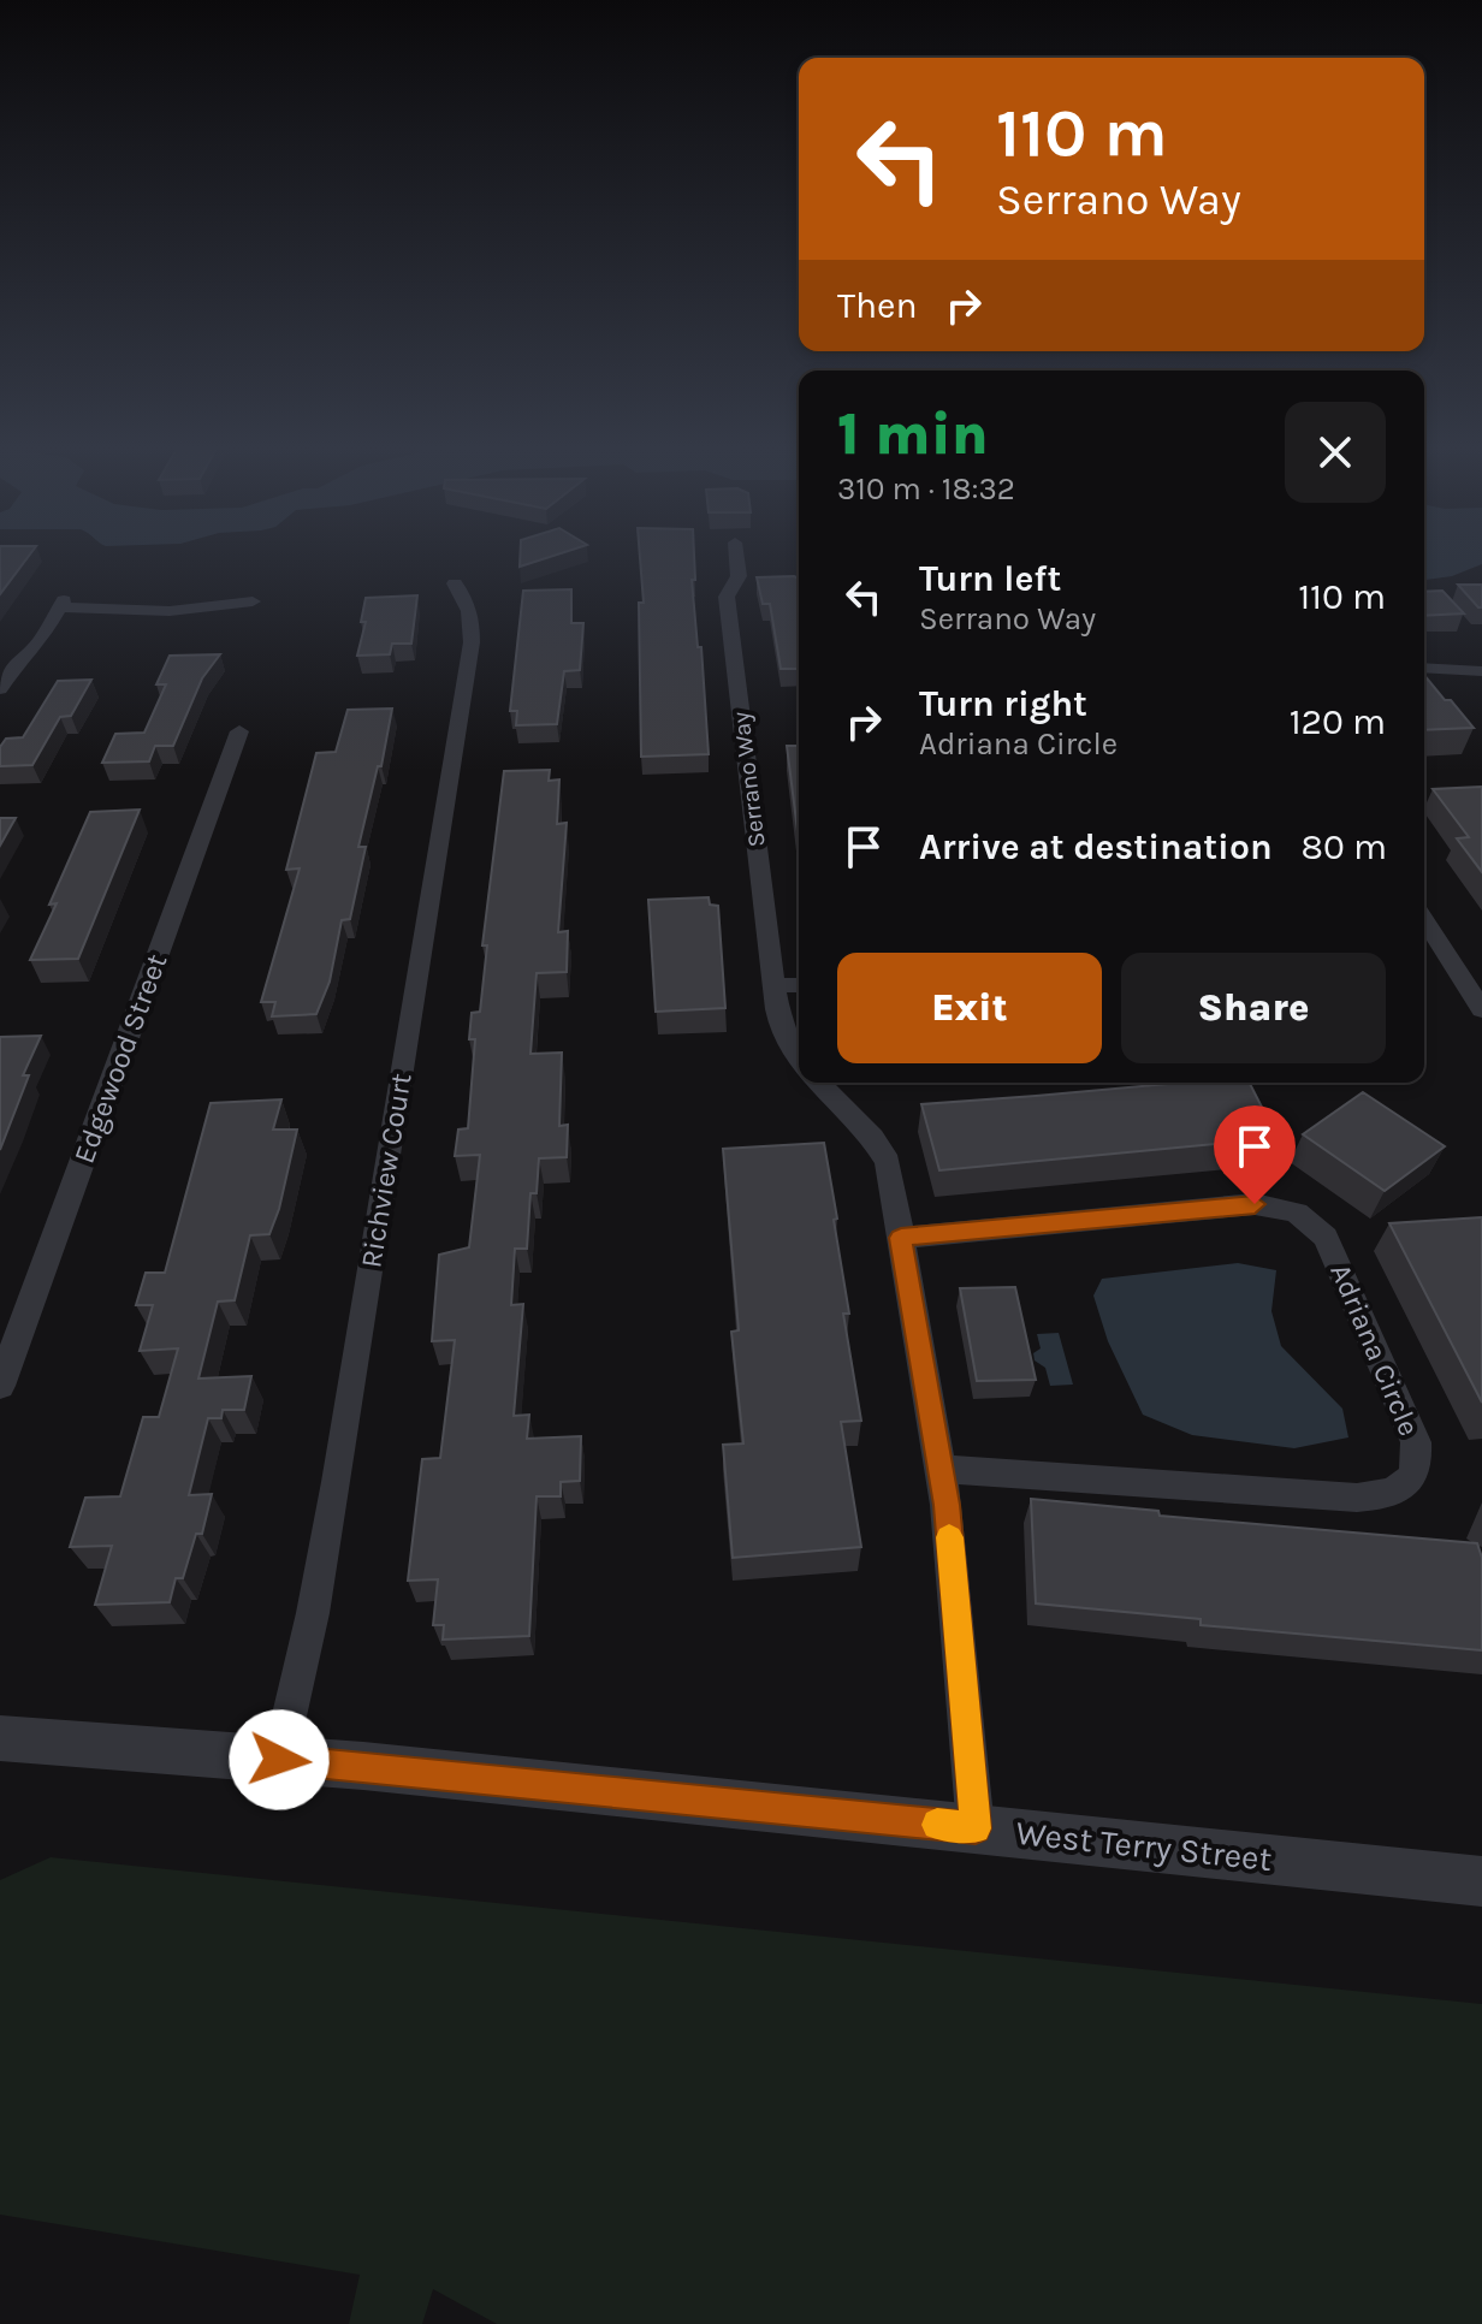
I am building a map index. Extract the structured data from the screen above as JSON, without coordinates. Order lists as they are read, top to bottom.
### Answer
{
  "streets": {
    "street": [
      "Serrano Way",
      "Edgewood Street",
      "Richview Court",
      "Adriana Circle",
      "West Terry Street"
    ]
  },
  "crossings": [
    ["Richview Court", "West Terry Street"]
  ],
  "page": {
    "turn": ["110 m", "Serrano Way"],
    "then": "Then",
    "heading": ["1 min", "310 m · 18:32"],
    "list": [
      {
        "name": "Turn left",
        "note": "Serrano Way",
        "value": "110 m"
      },
      {
        "name": "Turn right",
        "note": "Adriana Circle",
        "value": "120 m"
      },
      {
        "name": "Arrive at destination",
        "value": "80 m"
      }
    ],
    "buttons": ["Exit", "Share"]
  }
}
